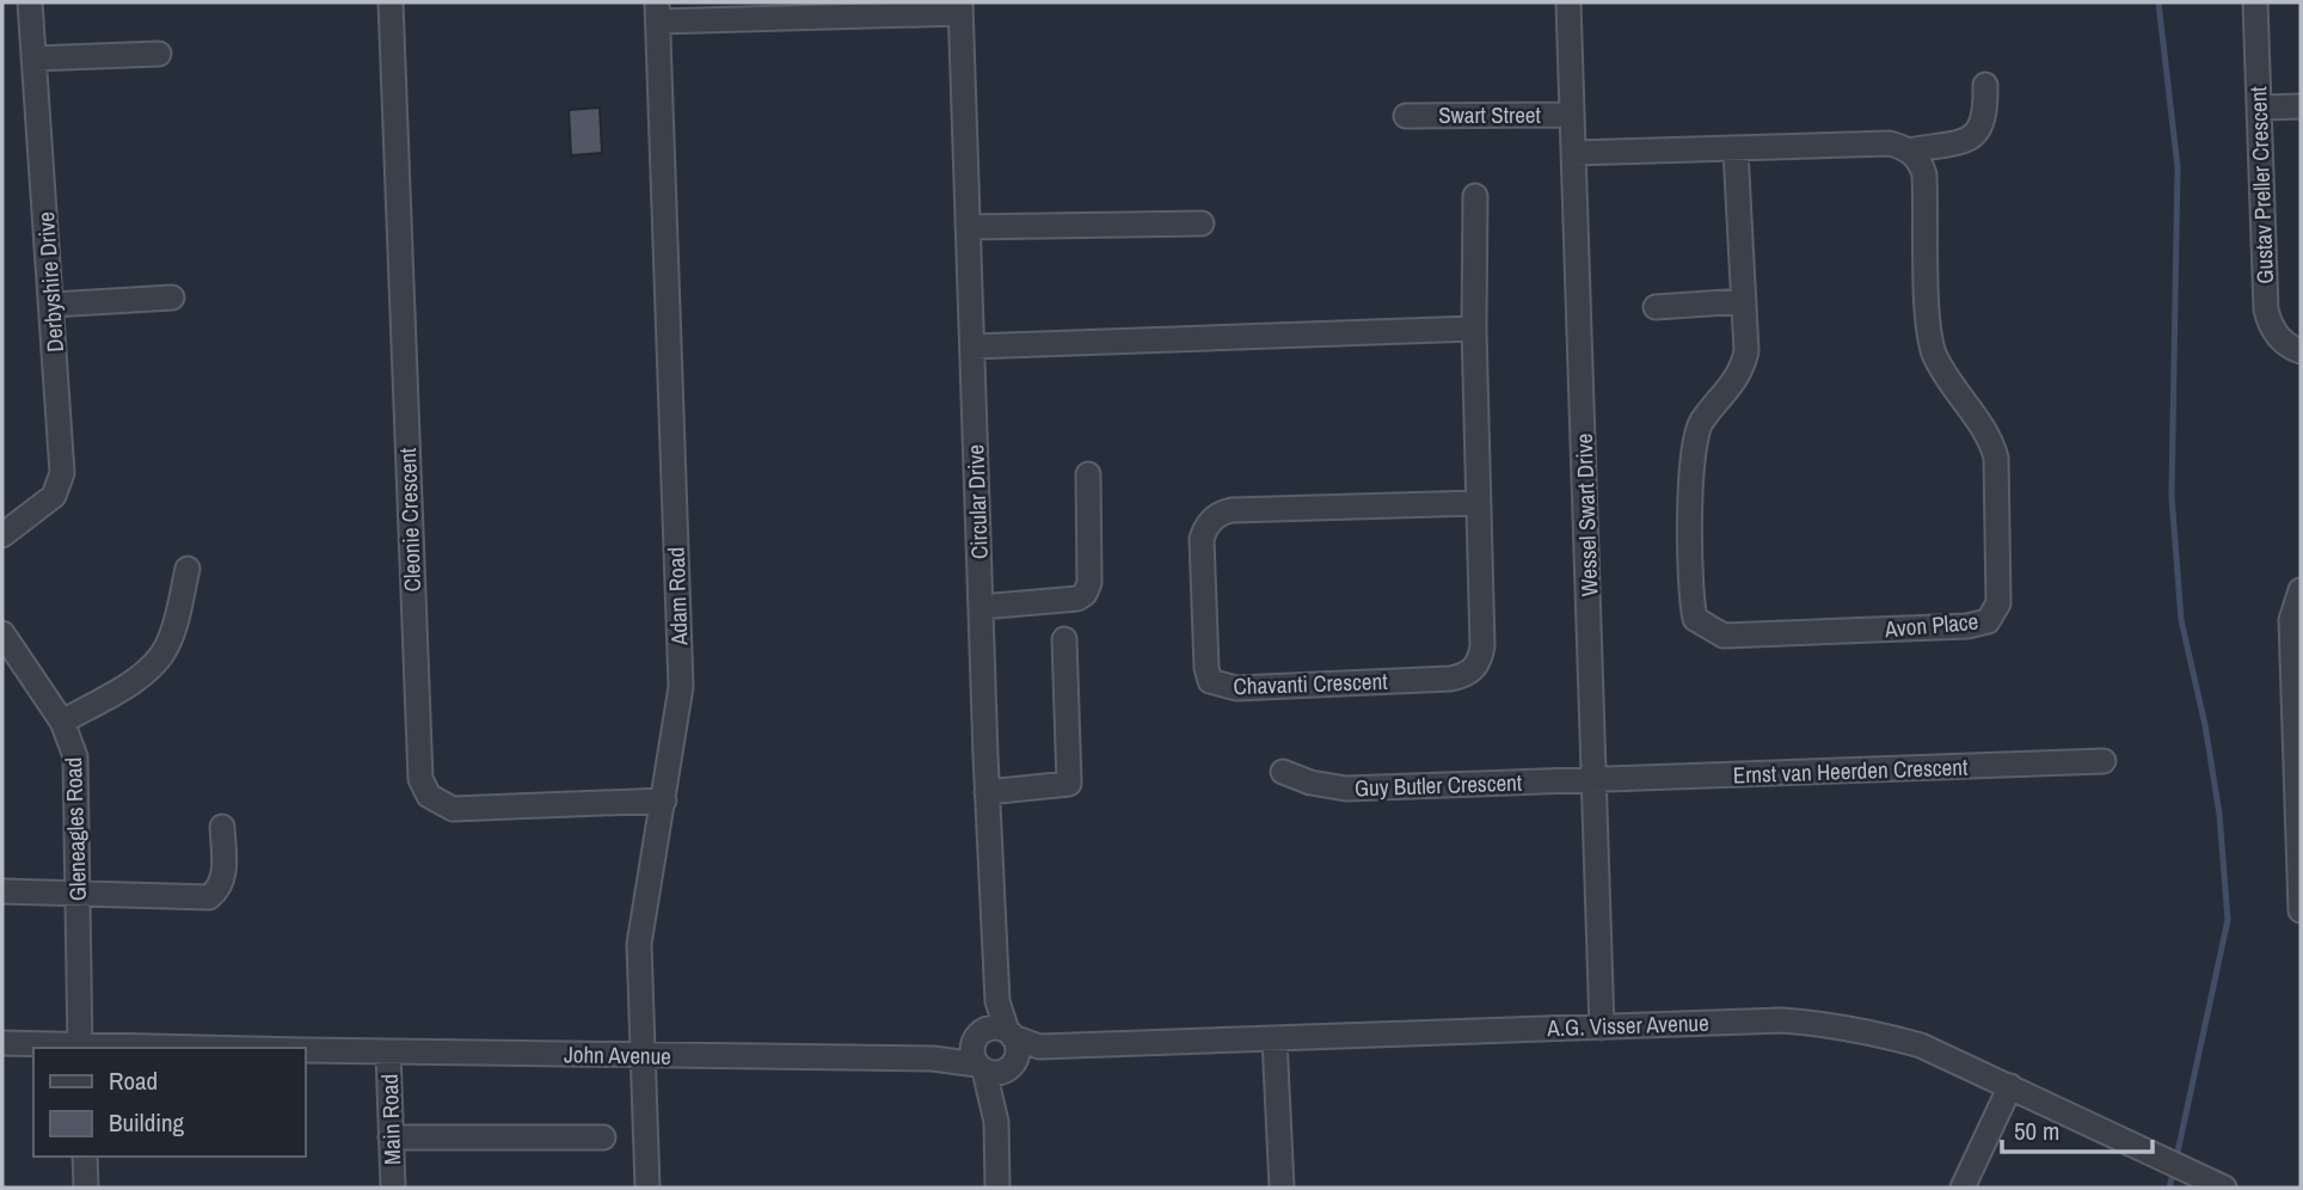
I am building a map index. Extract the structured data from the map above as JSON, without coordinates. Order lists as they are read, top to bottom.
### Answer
{
  "streets": {
    "street": [
      "Swart Street",
      "Gustav Preller Crescent",
      "Derbyshire Drive",
      "Circular Drive",
      "Wessel Swart Drive",
      "Cleonie Crescent",
      "Adam Road",
      "Avon Place",
      "Chavanti Crescent",
      "Ernst van Heerden Crescent",
      "Guy Butler Crescent",
      "Gleneagles Road",
      "A.G. Visser Avenue",
      "John Avenue",
      "Main Road"
    ]
  },
  "crossings": [
    ["Swart Street", "Wessel Swart Drive"],
    ["Circular Drive", "A.G. Visser Avenue"],
    ["Circular Drive", "John Avenue"],
    ["Wessel Swart Drive", "Ernst van Heerden Crescent"],
    ["Wessel Swart Drive", "Guy Butler Crescent"],
    ["Wessel Swart Drive", "A.G. Visser Avenue"],
    ["Cleonie Crescent", "Adam Road"],
    ["Adam Road", "John Avenue"],
    ["Ernst van Heerden Crescent", "Guy Butler Crescent"],
    ["Gleneagles Road", "John Avenue"],
    ["A.G. Visser Avenue", "John Avenue"],
    ["John Avenue", "Main Road"]
  ],
  "legend": ["Road", "Building"],
  "scale_bar": "50 m"
}
